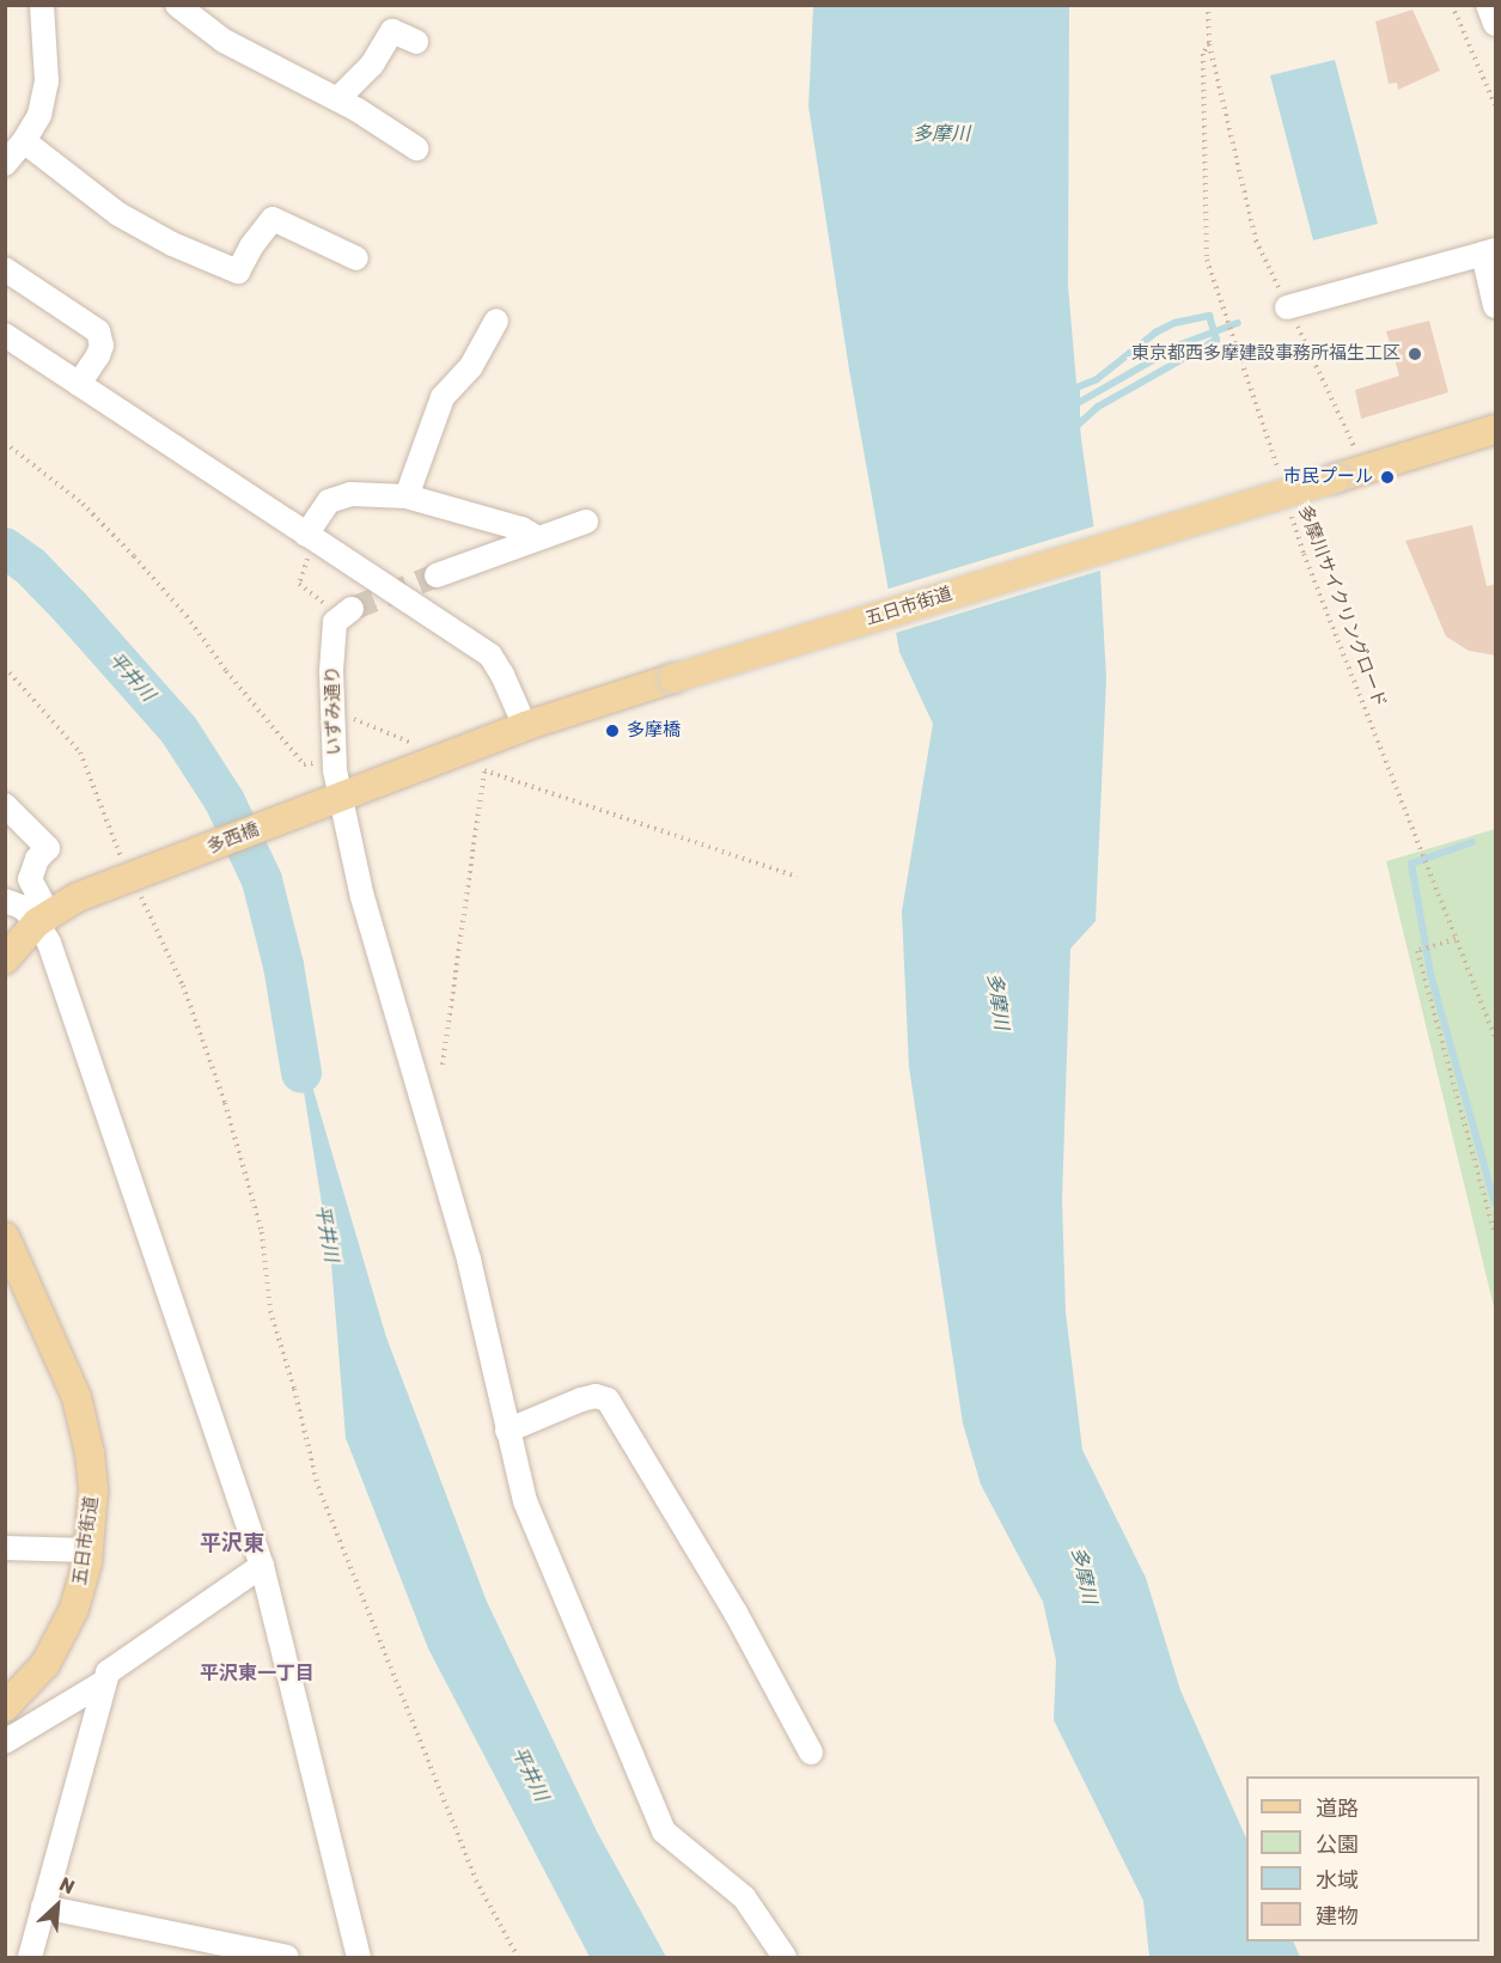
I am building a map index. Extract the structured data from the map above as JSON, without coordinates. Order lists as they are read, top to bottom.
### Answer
{
  "streets": {
    "main road": ["五日市街道", "多西橋"],
    "street": ["いずみ通り"],
    "path": ["多摩川サイクリングロード"]
  },
  "crossings": [
    ["五日市街道", "いずみ通り"],
    ["五日市街道", "多西橋"],
    ["いずみ通り", "多西橋"]
  ],
  "districts": ["平沢東", "平沢東一丁目"],
  "water": ["多摩川", "平井川"],
  "places": ["東京都西多摩建設事務所福生工区", "市民プール", "多摩橋"],
  "legend": [
    "道路",
    "公園",
    "水域",
    "建物"
  ],
  "north": "top right"
}
